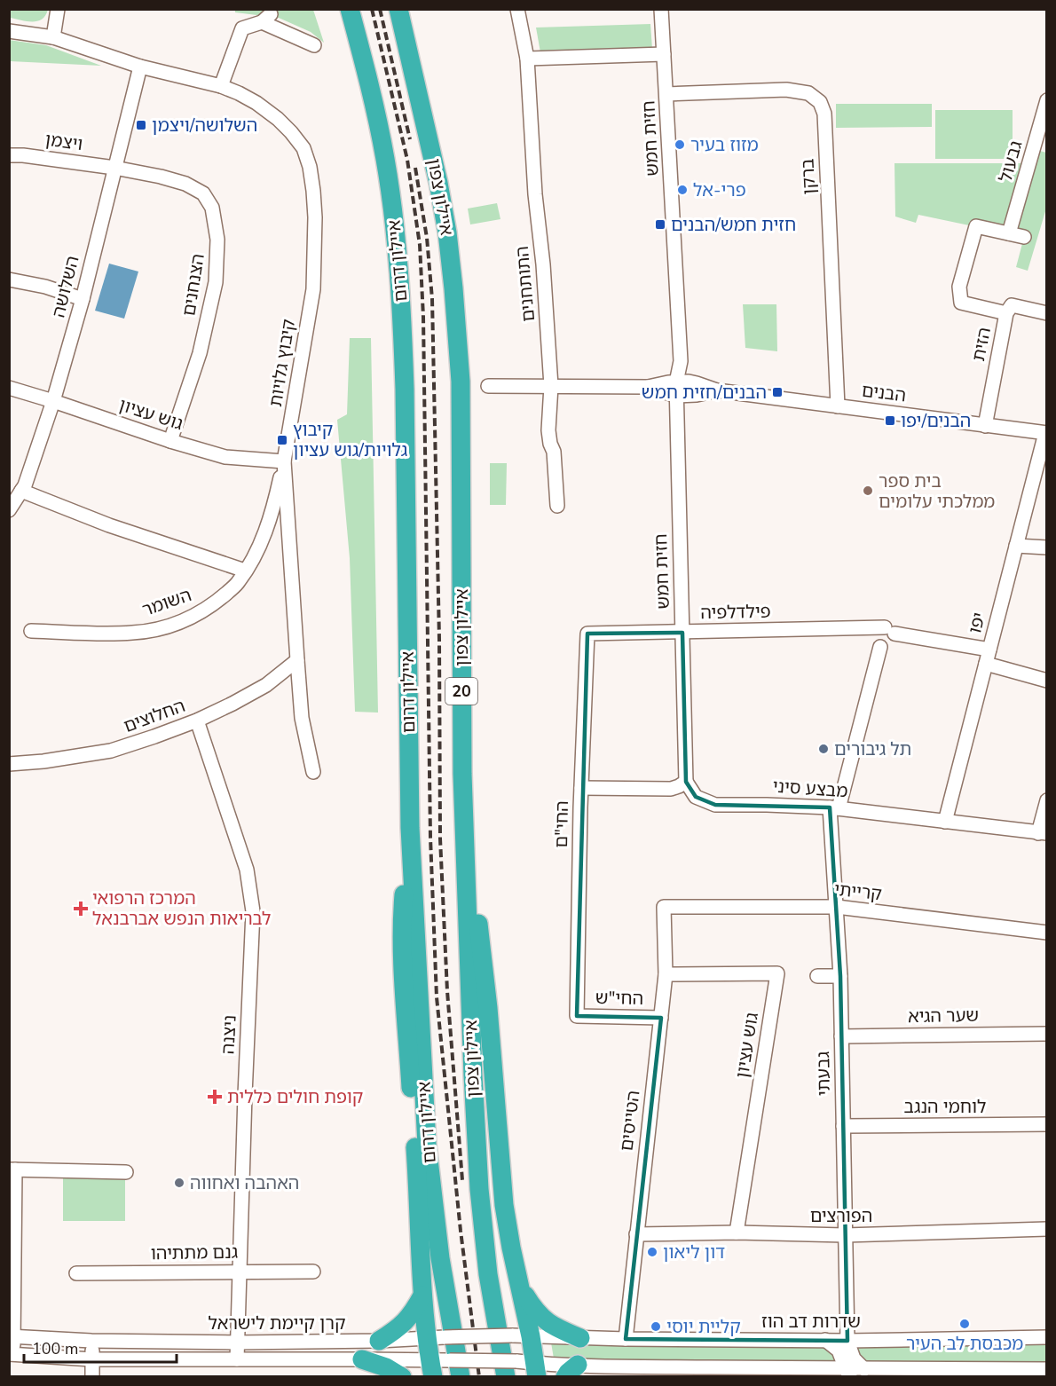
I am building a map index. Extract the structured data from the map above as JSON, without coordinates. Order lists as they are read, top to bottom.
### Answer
{
  "streets": {
    "highway": ["איילון צפון", "איילון דרום", "20"],
    "street": [
      "חזית חמש",
      "ויצמן",
      "גבעול",
      "ברקן",
      "התותחנים",
      "הצנחנים",
      "השלושה",
      "הזית",
      "קיבוץ גלויות",
      "הבנים",
      "גוש עציון",
      "השומר",
      "פילדלפיה",
      "יפו",
      "החלוצים",
      "מבצע סיני",
      "החי\"ם",
      "קרייתי",
      "החי\"ש",
      "שער הגיא",
      "ניצנה",
      "גבעתי",
      "לוחמי הנגב",
      "הטייסים",
      "הפורצים",
      "גנם מתתיהו",
      "שדרות דב הוז",
      "קרן קיימת לישראל"
    ]
  },
  "crossings": [
    ["חזית חמש", "ברקן"],
    ["חזית חמש", "הבנים"],
    ["חזית חמש", "פילדלפיה"],
    ["חזית חמש", "מבצע סיני"],
    ["ויצמן", "הצנחנים"],
    ["ויצמן", "השלושה"],
    ["ברקן", "הבנים"],
    ["התותחנים", "הבנים"],
    ["הצנחנים", "השלושה"],
    ["הצנחנים", "גוש עציון"],
    ["השלושה", "קיבוץ גלויות"],
    ["השלושה", "גוש עציון"],
    ["הזית", "הבנים"],
    ["קיבוץ גלויות", "גוש עציון"],
    ["קיבוץ גלויות", "השומר"],
    ["קיבוץ גלויות", "החלוצים"],
    ["הבנים", "יפו"],
    ["גוש עציון", "השומר"],
    ["גוש עציון", "הטייסים"],
    ["גוש עציון", "הפורצים"],
    ["פילדלפיה", "יפו"],
    ["פילדלפיה", "החי\"ם"],
    ["יפו", "מבצע סיני"],
    ["החלוצים", "ניצנה"],
    ["מבצע סיני", "גבעתי"],
    ["החי\"ם", "החי\"ש"],
    ["קרייתי", "גבעתי"],
    ["קרייתי", "הטייסים"],
    ["החי\"ש", "הטייסים"],
    ["שער הגיא", "גבעתי"],
    ["ניצנה", "גנם מתתיהו"],
    ["ניצנה", "קרן קיימת לישראל"],
    ["גבעתי", "לוחמי הנגב"],
    ["גבעתי", "הפורצים"],
    ["גבעתי", "שדרות דב הוז"],
    ["הטייסים", "הפורצים"],
    ["הטייסים", "שדרות דב הוז"],
    ["שדרות דב הוז", "קרן קיימת לישראל"]
  ],
  "places": {
    "transit": [
      "השלושה/ויצמן",
      "חזית חמש/הבנים",
      "הבנים/חזית חמש",
      "הבנים/יפו",
      "קיבוץ גלויות/גוש עציון"
    ],
    "other": [
      "מזוז בעיר",
      "פרי-אל",
      "בית ספר ממלכתי עלומים",
      "תל גיבורים",
      "האהבה ואחווה",
      "דון ליאון",
      "מכבסת לב העיר",
      "קליית יוסי"
    ],
    "health": ["המרכז הרפואי לבריאות הנפש אברבנאל", "קופת חולים כללית"]
  },
  "scale_bar": "100 m"
}
